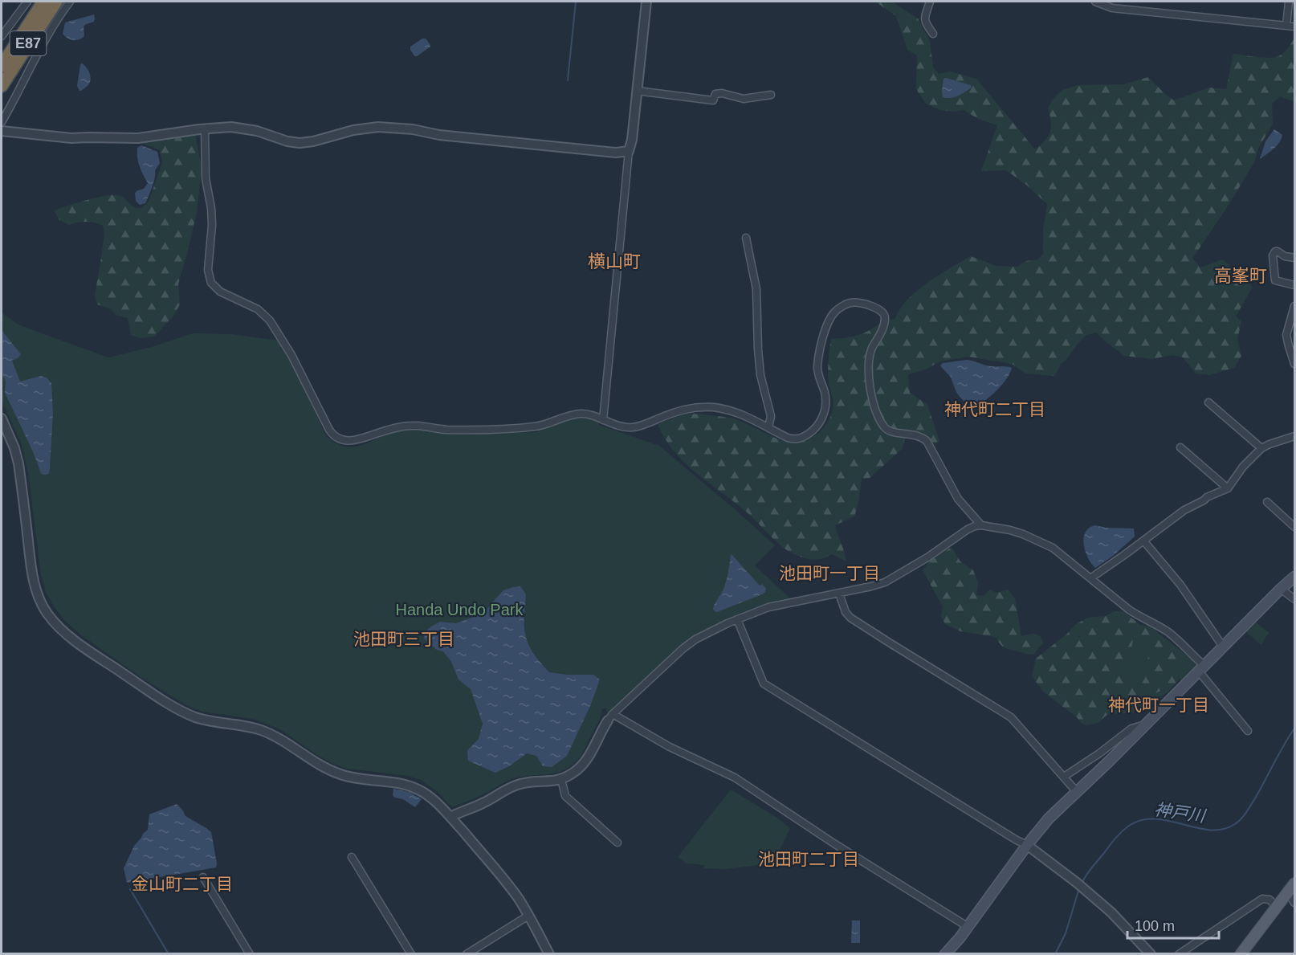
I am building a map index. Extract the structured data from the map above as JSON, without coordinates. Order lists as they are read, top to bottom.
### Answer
{
  "streets": {
    "highway": ["E87"]
  },
  "districts": [
    "横山町",
    "高峯町",
    "神代町二丁目",
    "池田町一丁目",
    "池田町三丁目",
    "神代町一丁目",
    "池田町二丁目",
    "金山町二丁目"
  ],
  "water": ["神戸川"],
  "parks": ["Handa Undo Park"],
  "scale_bar": "100 m"
}
